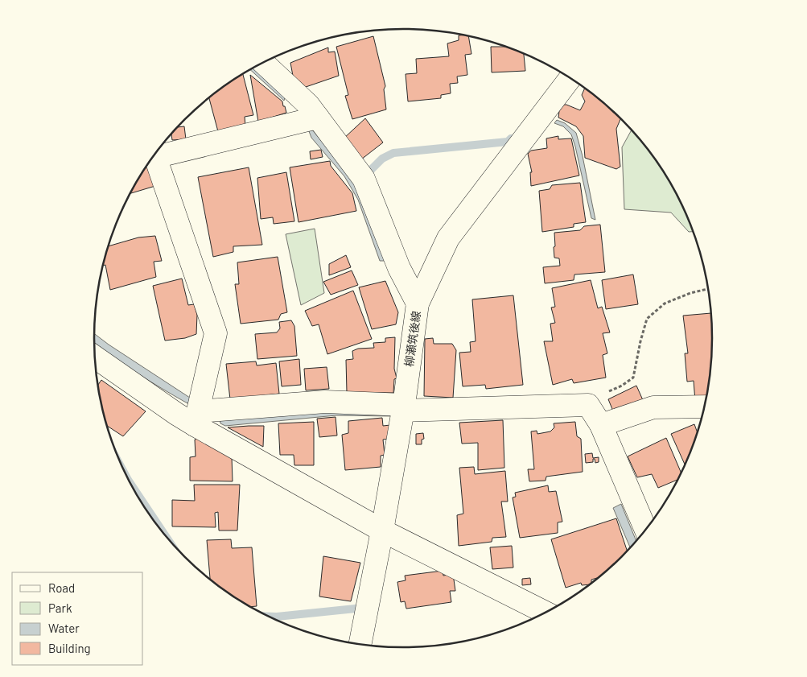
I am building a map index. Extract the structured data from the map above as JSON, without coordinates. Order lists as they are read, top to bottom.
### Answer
{
  "streets": {
    "street": ["柳瀬筑後線"]
  },
  "legend": [
    "Road",
    "Park",
    "Water",
    "Building"
  ]
}
